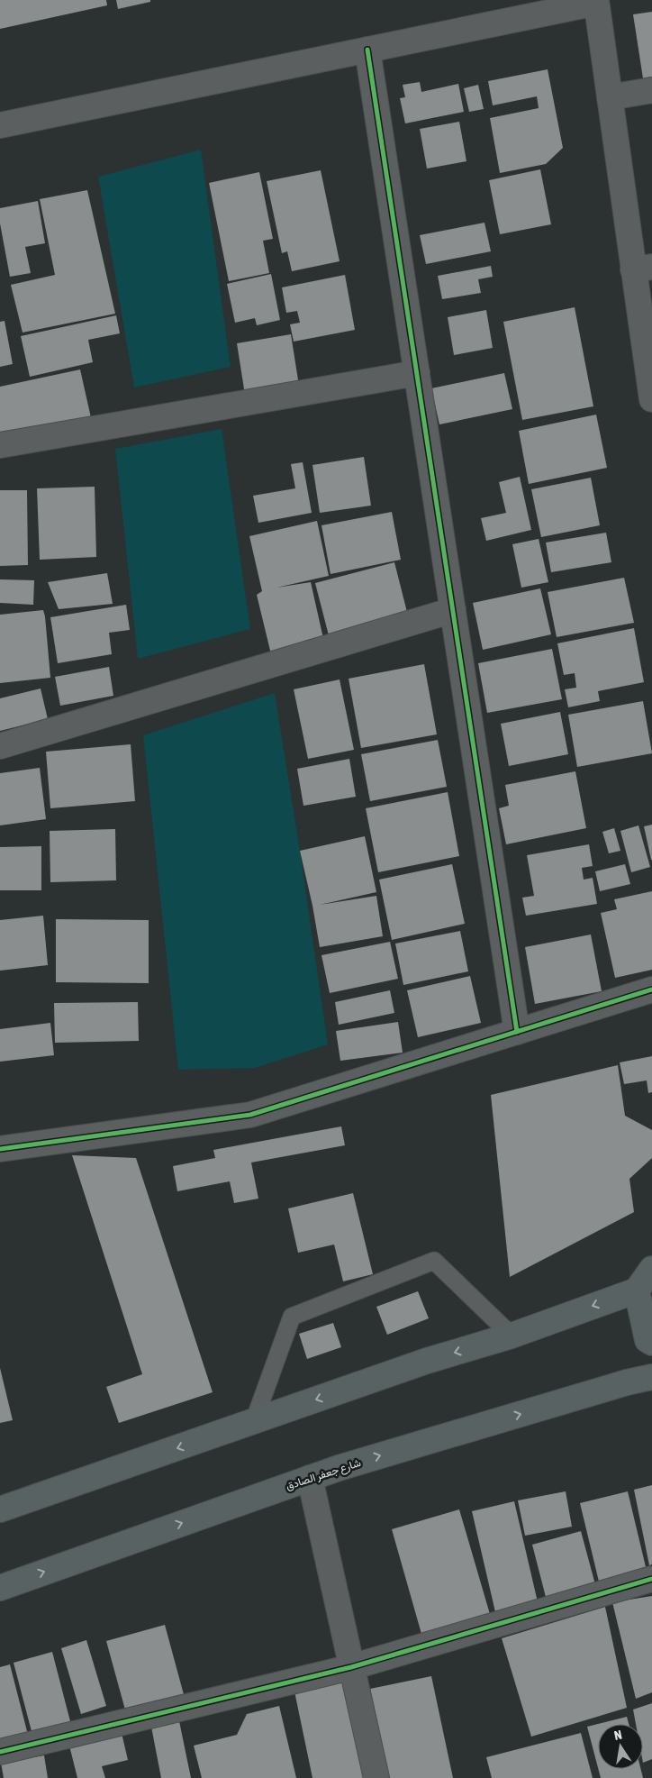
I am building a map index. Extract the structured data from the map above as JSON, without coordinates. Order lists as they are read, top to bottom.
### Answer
{
  "streets": {
    "main road": ["شارع جعفر الصادق"]
  },
  "north": "top"
}
